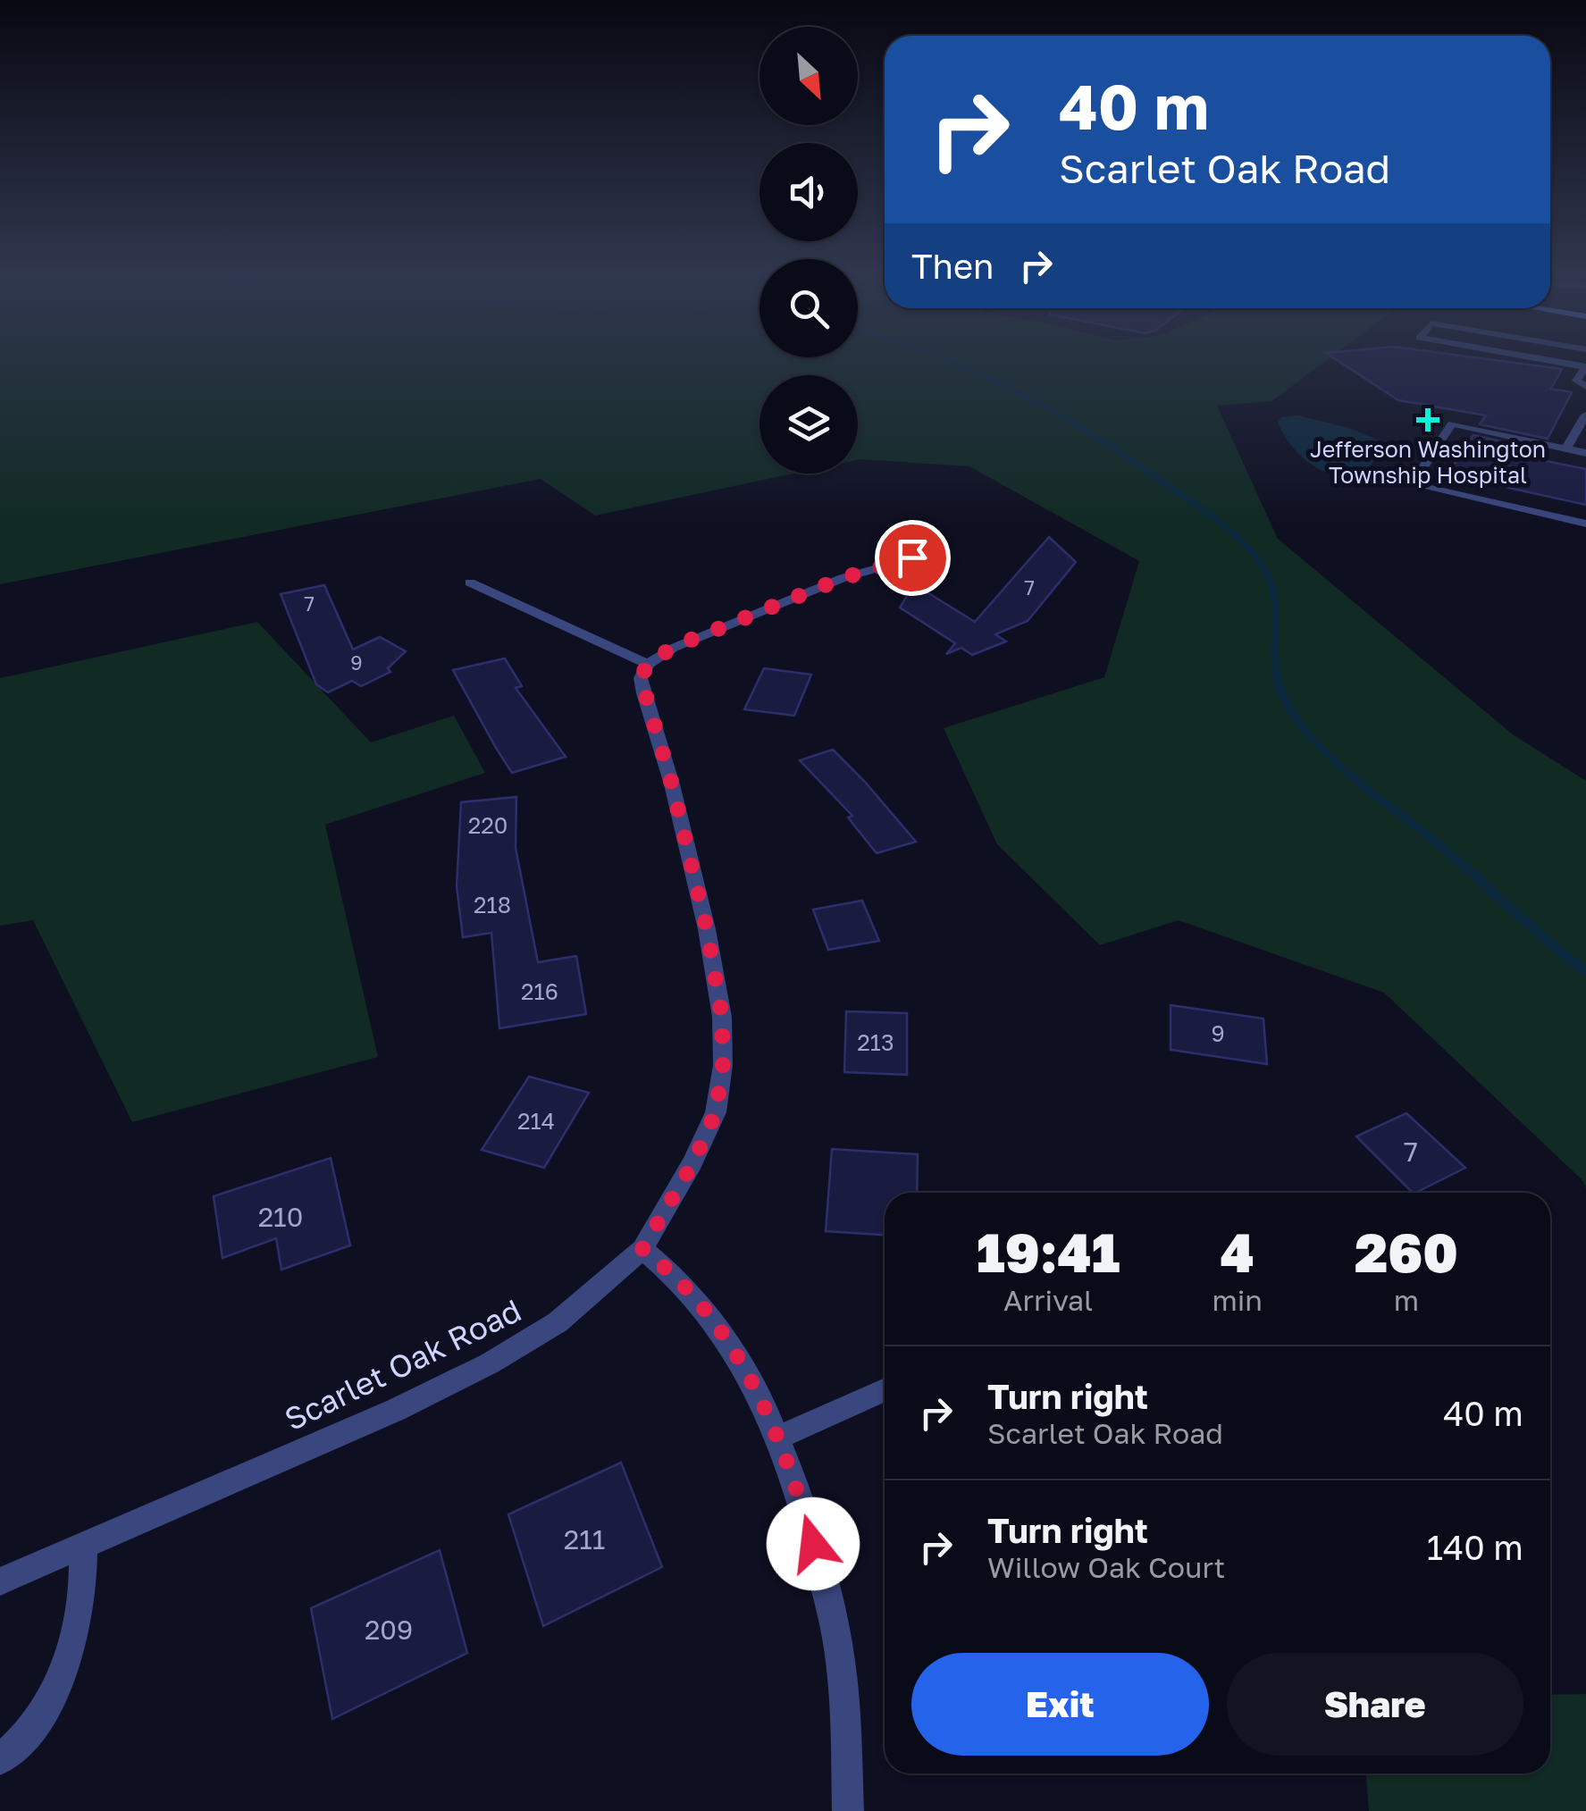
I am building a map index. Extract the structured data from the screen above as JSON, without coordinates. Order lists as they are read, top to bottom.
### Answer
{
  "streets": {
    "street": ["Scarlet Oak Road"]
  },
  "places": {
    "health": ["Jefferson Washington Township Hospital"]
  },
  "house_numbers": [
    "7",
    "7",
    "9",
    "220",
    "218",
    "216",
    "9",
    "213",
    "214",
    "7",
    "210",
    "211",
    "209"
  ],
  "north": "bottom right",
  "page": {
    "turn": ["40 m", "Scarlet Oak Road"],
    "then": "Then",
    "eta": [
      "19:41",
      "Arrival",
      "4",
      "min",
      "260",
      "m"
    ],
    "list": [
      {
        "name": "Turn right",
        "note": "Scarlet Oak Road",
        "value": "40 m"
      },
      {
        "name": "Turn right",
        "note": "Willow Oak Court",
        "value": "140 m"
      }
    ],
    "buttons": ["Exit", "Share"]
  }
}
